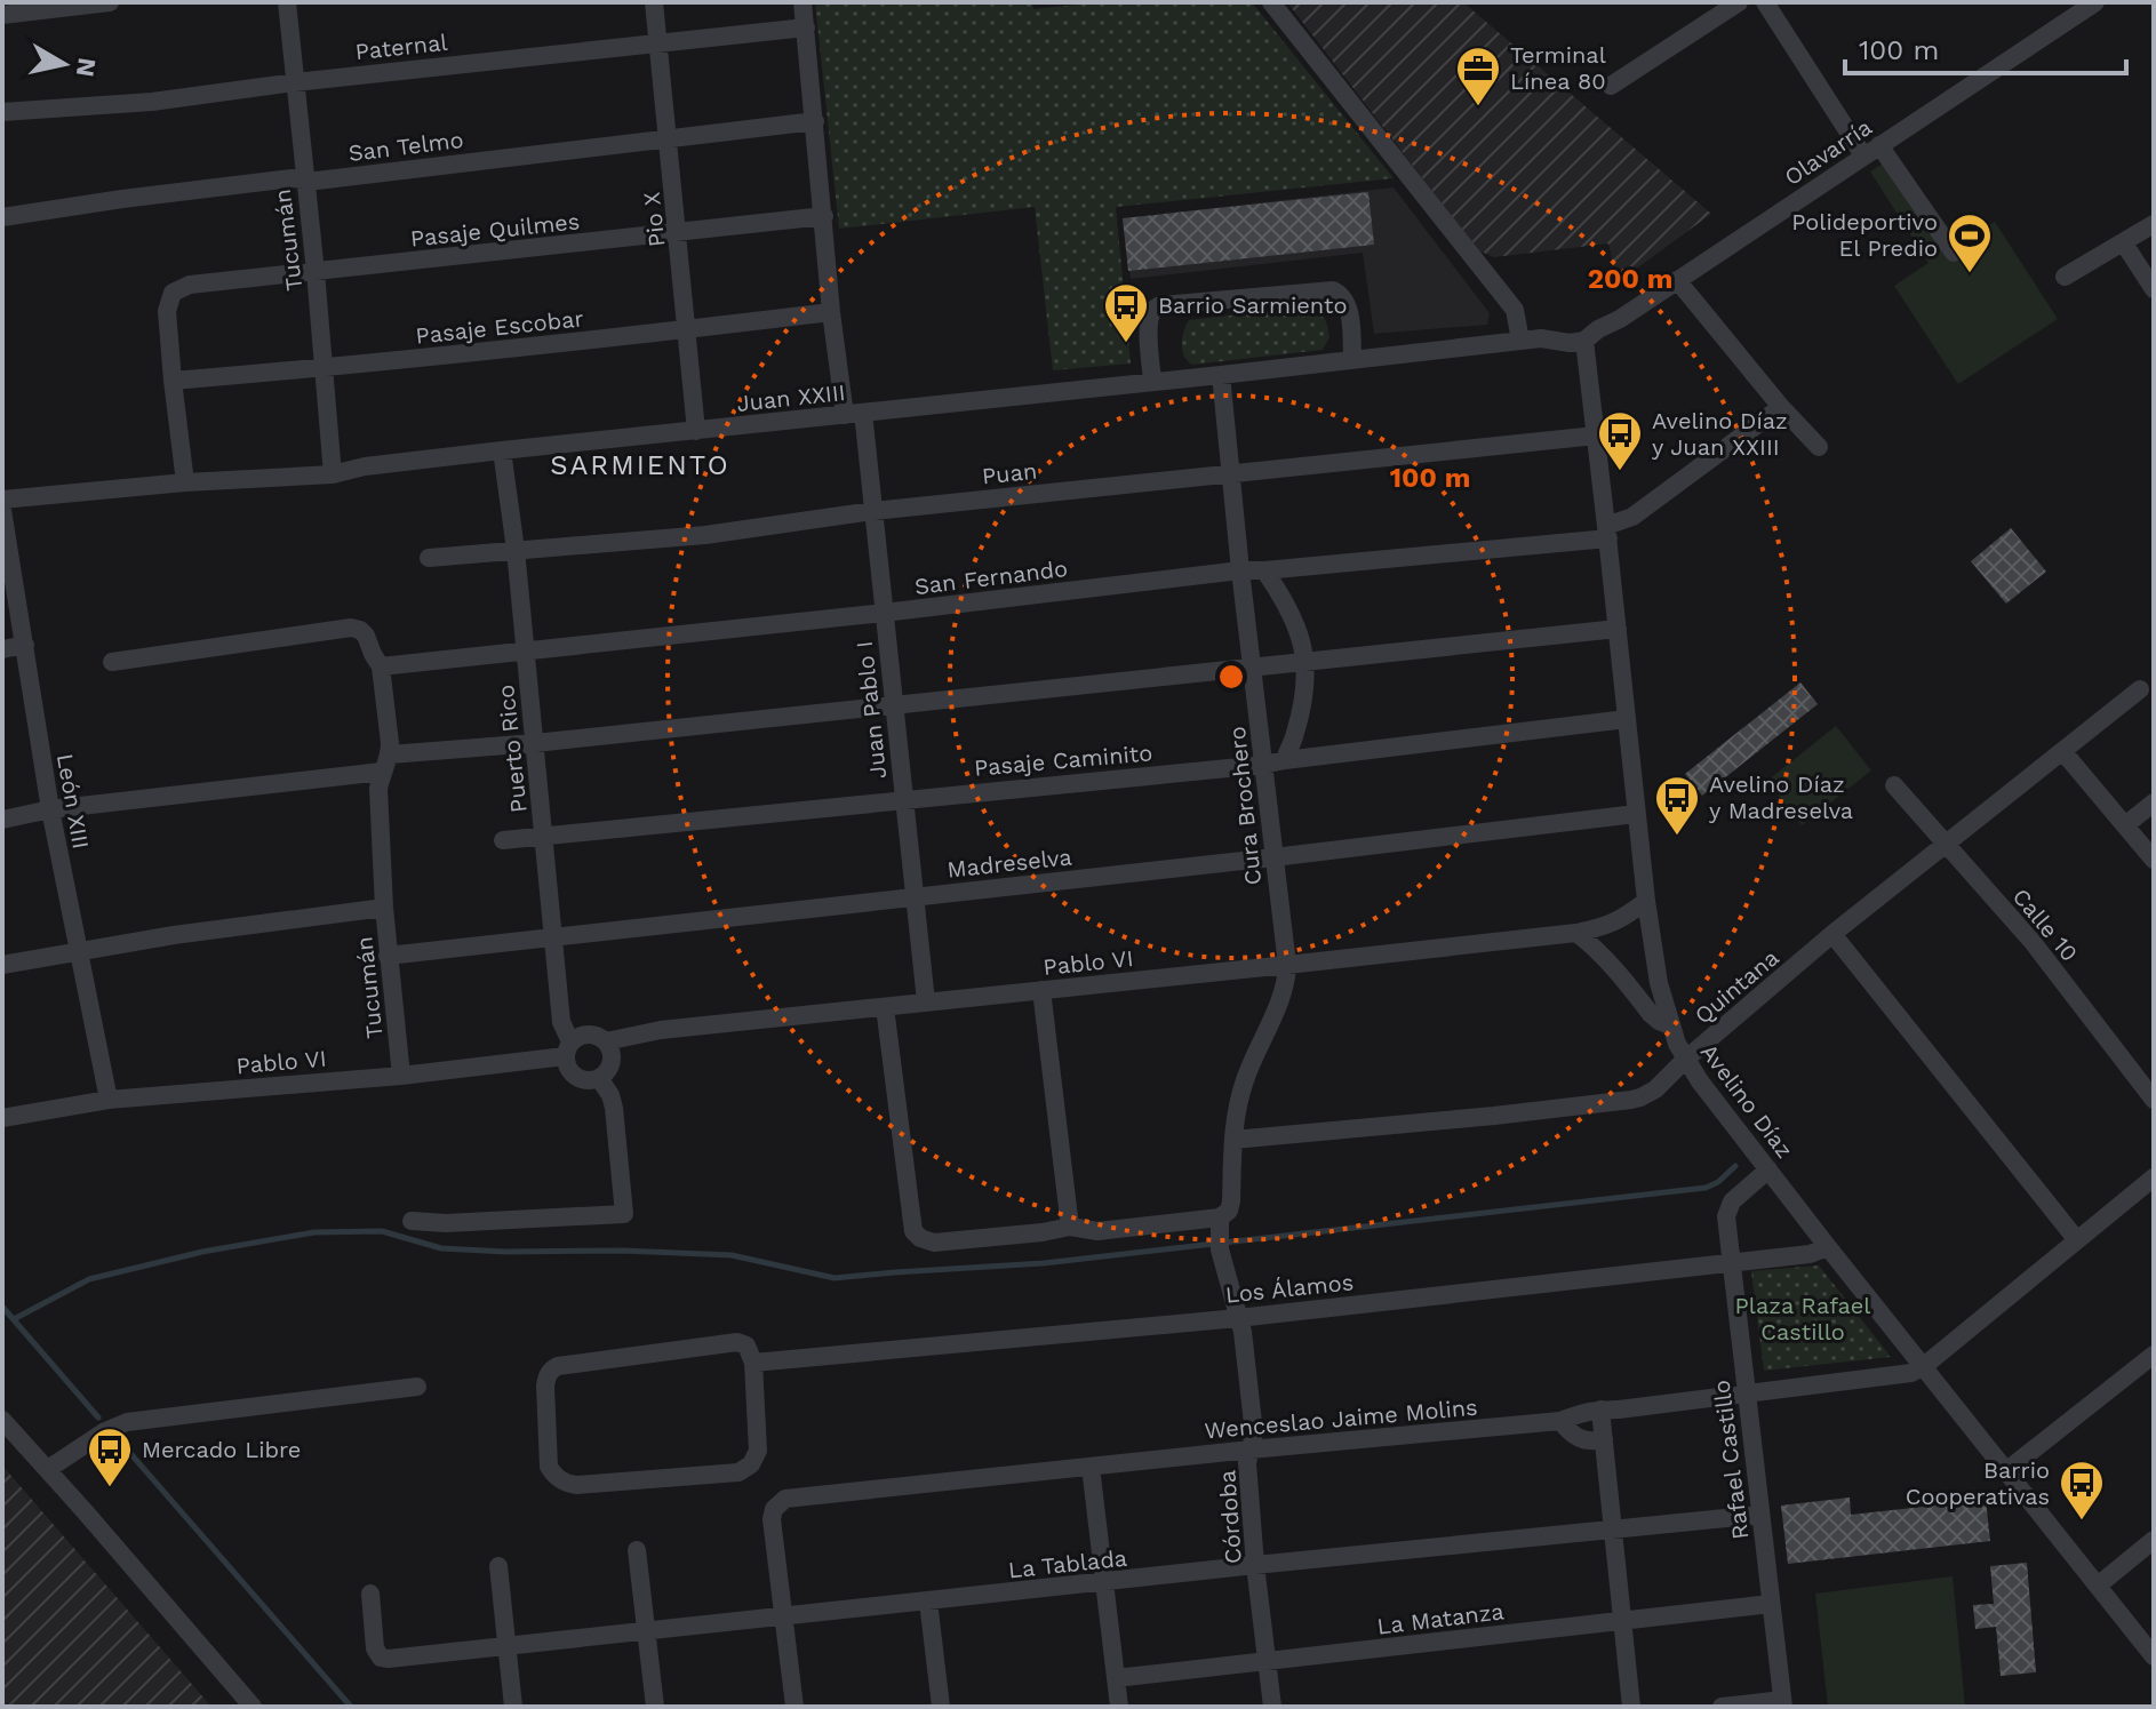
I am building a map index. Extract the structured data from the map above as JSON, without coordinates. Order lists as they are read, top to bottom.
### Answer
{
  "streets": {
    "street": [
      "Paternal",
      "San Telmo",
      "Olavarría",
      "Pio X",
      "Pasaje Quilmes",
      "Tucumán",
      "Pasaje Escobar",
      "Juan XXIII",
      "Puan",
      "San Fernando",
      "Juan Pablo I",
      "Puerto Rico",
      "Pasaje Caminito",
      "León XIII",
      "Cura Brochero",
      "Madreselva",
      "Calle 10",
      "Pablo VI",
      "Quintana",
      "Avelino Díaz",
      "Los Álamos",
      "Wenceslao Jaime Molins",
      "Rafael Castillo",
      "Córdoba",
      "La Tablada",
      "La Matanza"
    ]
  },
  "crossings": [
    ["Paternal", "Pio X"],
    ["Paternal", "Tucumán"],
    ["Paternal", "Juan Pablo I"],
    ["San Telmo", "Pio X"],
    ["San Telmo", "Tucumán"],
    ["San Telmo", "Juan Pablo I"],
    ["Olavarría", "Juan XXIII"],
    ["Olavarría", "Avelino Díaz"],
    ["Pio X", "Pasaje Quilmes"],
    ["Pio X", "Pasaje Escobar"],
    ["Pio X", "Juan XXIII"],
    ["Pasaje Quilmes", "Tucumán"],
    ["Pasaje Quilmes", "Pasaje Escobar"],
    ["Pasaje Quilmes", "Juan Pablo I"],
    ["Tucumán", "Pasaje Escobar"],
    ["Tucumán", "Juan XXIII"],
    ["Tucumán", "San Fernando"],
    ["Tucumán", "Madreselva"],
    ["Tucumán", "Pablo VI"],
    ["Pasaje Escobar", "Juan Pablo I"],
    ["Juan XXIII", "Juan Pablo I"],
    ["Juan XXIII", "Puerto Rico"],
    ["Juan XXIII", "Cura Brochero"],
    ["Juan XXIII", "Avelino Díaz"],
    ["Puan", "Juan Pablo I"],
    ["Puan", "Puerto Rico"],
    ["Puan", "Cura Brochero"],
    ["Puan", "Avelino Díaz"],
    ["San Fernando", "Juan Pablo I"],
    ["San Fernando", "Puerto Rico"],
    ["San Fernando", "Cura Brochero"],
    ["San Fernando", "Avelino Díaz"],
    ["Juan Pablo I", "Pasaje Caminito"],
    ["Juan Pablo I", "Madreselva"],
    ["Juan Pablo I", "Pablo VI"],
    ["Puerto Rico", "Pasaje Caminito"],
    ["Puerto Rico", "Madreselva"],
    ["Puerto Rico", "Pablo VI"],
    ["Pasaje Caminito", "Cura Brochero"],
    ["Pasaje Caminito", "Avelino Díaz"],
    ["León XIII", "Pablo VI"],
    ["Cura Brochero", "Madreselva"],
    ["Cura Brochero", "Pablo VI"],
    ["Cura Brochero", "Quintana"],
    ["Cura Brochero", "Córdoba"],
    ["Madreselva", "Avelino Díaz"],
    ["Calle 10", "Quintana"],
    ["Pablo VI", "Avelino Díaz"],
    ["Quintana", "Avelino Díaz"],
    ["Avelino Díaz", "Los Álamos"],
    ["Avelino Díaz", "Wenceslao Jaime Molins"],
    ["Avelino Díaz", "Rafael Castillo"],
    ["Los Álamos", "Rafael Castillo"],
    ["Los Álamos", "Córdoba"],
    ["Wenceslao Jaime Molins", "Rafael Castillo"],
    ["Wenceslao Jaime Molins", "Córdoba"],
    ["Wenceslao Jaime Molins", "La Tablada"],
    ["Rafael Castillo", "La Tablada"],
    ["Rafael Castillo", "La Matanza"],
    ["Córdoba", "La Tablada"],
    ["Córdoba", "La Matanza"]
  ],
  "districts": ["SARMIENTO"],
  "parks": ["Plaza Rafael Castillo"],
  "places": {
    "office": ["Terminal Línea 80"],
    "sports": ["Polideportivo El Predio"],
    "bus stop": [
      "Barrio Sarmiento",
      "Avelino Díaz y Juan XXIII",
      "Avelino Díaz y Madreselva",
      "Mercado Libre",
      "Barrio Cooperativas"
    ]
  },
  "scale_bar": "100 m",
  "north": "right",
  "rings": ["200 m", "100 m"]
}
